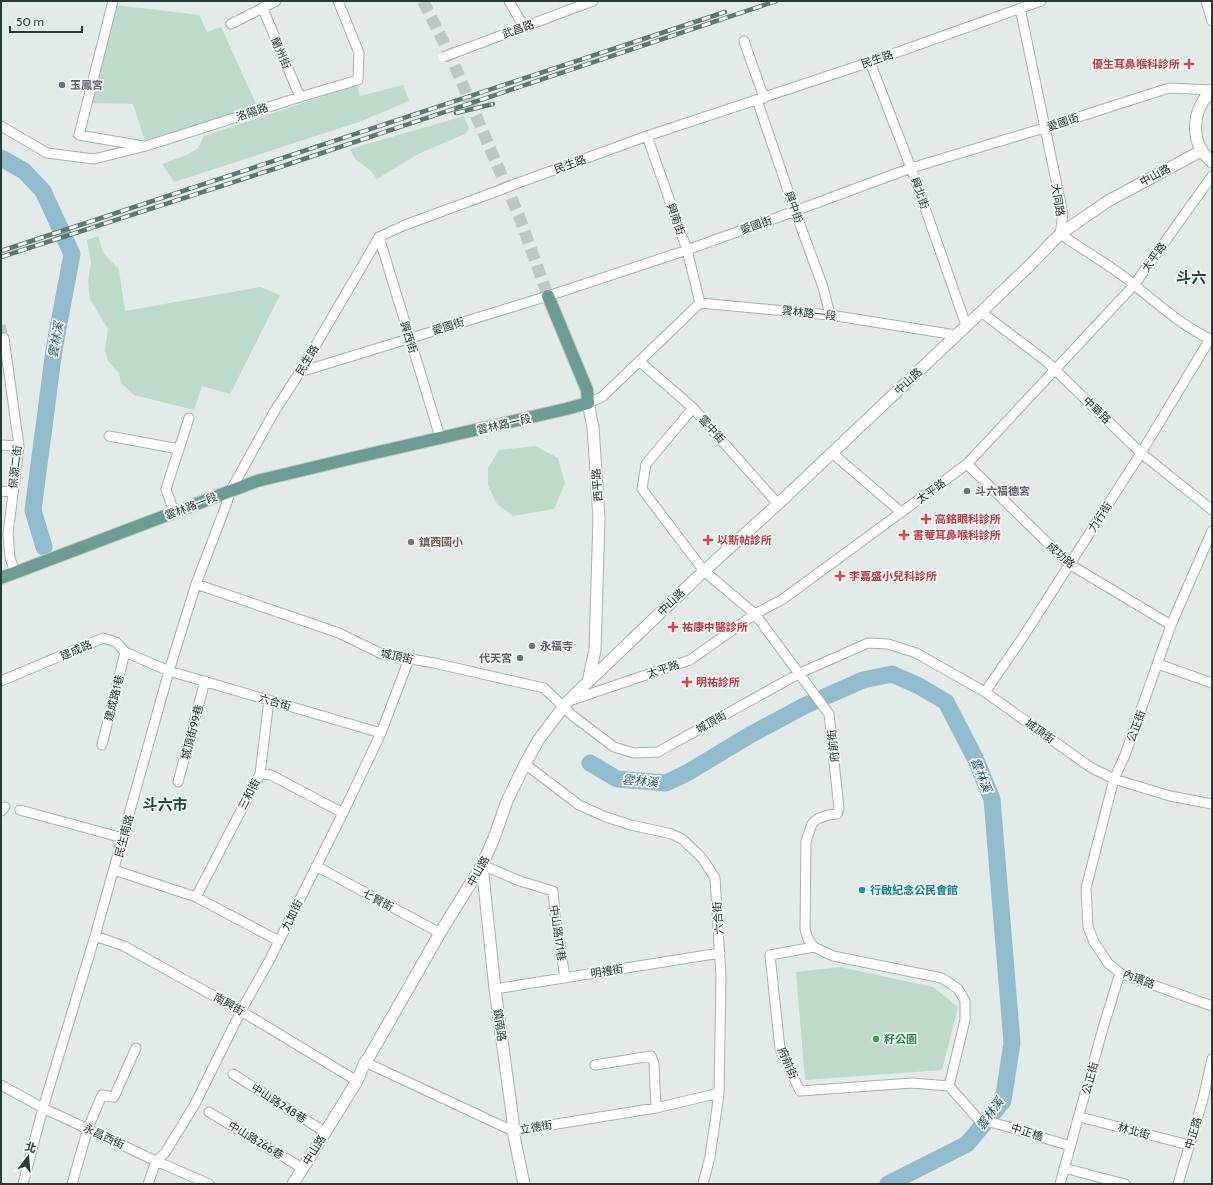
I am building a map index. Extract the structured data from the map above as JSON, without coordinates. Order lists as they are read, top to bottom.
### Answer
{
  "streets": {
    "main road": ["雲林路一段", "西平路"],
    "street": [
      "武昌路",
      "蘭州街",
      "民生路",
      "洛陽路",
      "愛國街",
      "中山路",
      "興北街",
      "大同路",
      "興中街",
      "興南街",
      "太平路",
      "興西街",
      "中華路",
      "雲中街",
      "保源二街",
      "力行街",
      "成功路",
      "建成路",
      "城頂街",
      "建成路1巷",
      "六合街",
      "公正街",
      "城頂街99巷",
      "府前街",
      "三和街",
      "民生南路",
      "七賢街",
      "九如街",
      "中山路171巷",
      "明禮街",
      "內環路",
      "南興街",
      "鎮南路",
      "中山路248巷",
      "立德街",
      "林北街",
      "中正橋",
      "中正路",
      "永昌西街",
      "中山路266巷"
    ]
  },
  "crossings": [
    ["蘭州街", "洛陽路"],
    ["民生路", "愛國街"],
    ["民生路", "興北街"],
    ["民生路", "大同路"],
    ["民生路", "興中街"],
    ["民生路", "興南街"],
    ["民生路", "雲林路一段"],
    ["民生路", "興西街"],
    ["民生路", "民生南路"],
    ["愛國街", "興北街"],
    ["愛國街", "大同路"],
    ["愛國街", "興中街"],
    ["愛國街", "興南街"],
    ["愛國街", "興西街"],
    ["愛國街", "西平路"],
    ["中山路", "興北街"],
    ["中山路", "大同路"],
    ["中山路", "太平路"],
    ["中山路", "雲林路一段"],
    ["中山路", "中華路"],
    ["中山路", "雲中街"],
    ["中山路", "西平路"],
    ["中山路", "城頂街"],
    ["中山路", "六合街"],
    ["中山路", "府前街"],
    ["中山路", "七賢街"],
    ["中山路", "中山路171巷"],
    ["中山路", "南興街"],
    ["中山路", "鎮南路"],
    ["中山路", "中山路248巷"],
    ["中山路", "立德街"],
    ["中山路", "中山路266巷"],
    ["興中街", "雲林路一段"],
    ["興南街", "雲林路一段"],
    ["太平路", "中華路"],
    ["太平路", "成功路"],
    ["太平路", "城頂街"],
    ["太平路", "府前街"],
    ["雲林路一段", "興西街"],
    ["雲林路一段", "雲中街"],
    ["雲林路一段", "保源二街"],
    ["雲林路一段", "西平路"],
    ["雲林路一段", "民生南路"],
    ["中華路", "力行街"],
    ["雲中街", "府前街"],
    ["力行街", "成功路"],
    ["力行街", "城頂街"],
    ["成功路", "公正街"],
    ["建成路", "建成路1巷"],
    ["建成路", "六合街"],
    ["建成路", "民生南路"],
    ["城頂街", "公正街"],
    ["城頂街", "府前街"],
    ["城頂街", "民生南路"],
    ["城頂街", "九如街"],
    ["六合街", "城頂街99巷"],
    ["六合街", "民生南路"],
    ["六合街", "九如街"],
    ["六合街", "明禮街"],
    ["六合街", "立德街"],
    ["公正街", "內環路"],
    ["公正街", "林北街"],
    ["公正街", "中正橋"],
    ["府前街", "中正橋"],
    ["三和街", "九如街"],
    ["民生南路", "南興街"],
    ["民生南路", "永昌西街"],
    ["七賢街", "九如街"],
    ["九如街", "南興街"],
    ["九如街", "永昌西街"],
    ["中山路171巷", "明禮街"],
    ["中山路171巷", "鎮南路"],
    ["明禮街", "鎮南路"],
    ["鎮南路", "立德街"],
    ["林北街", "中正路"]
  ],
  "districts": ["斗六", "斗六市"],
  "water": ["雲林溪"],
  "places": {
    "health": [
      "優生耳鼻喉科診所",
      "高銘眼科診所",
      "書菴耳鼻喉科診所",
      "以斯帖診所",
      "李嘉盛小兒科診所",
      "祐康中醫診所",
      "明祐診所"
    ],
    "other": [
      "玉鳳宮",
      "斗六福德宮",
      "鎮西國小",
      "永福寺",
      "代天宮",
      "行啟紀念公民會館",
      "籽公園"
    ]
  },
  "scale_bar": "50 m",
  "north": "top"
}
